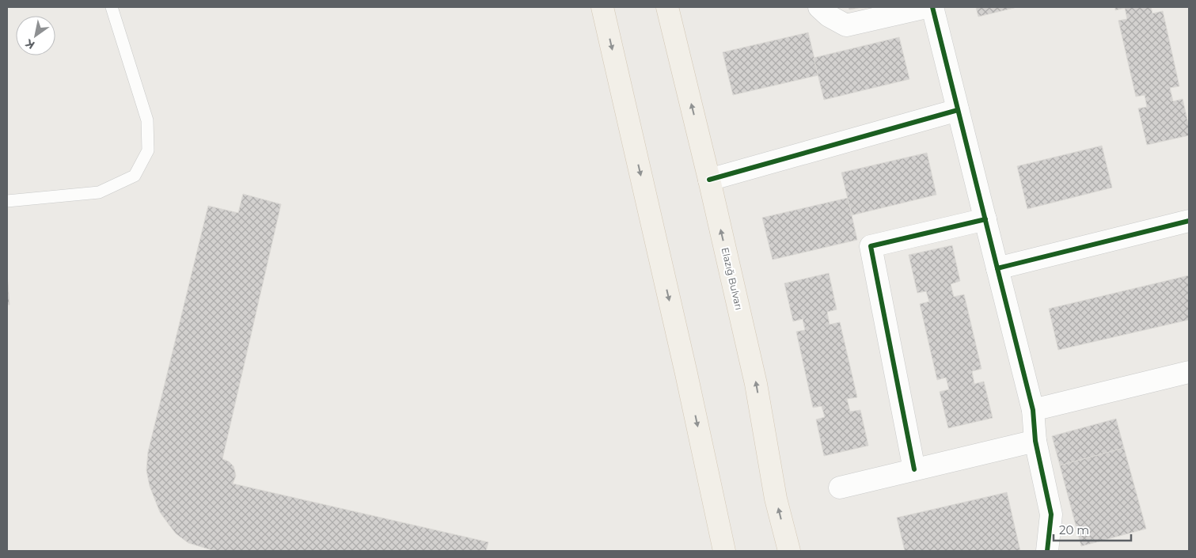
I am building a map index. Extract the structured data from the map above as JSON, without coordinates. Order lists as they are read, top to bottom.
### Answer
{
  "streets": {
    "main road": ["Elazığ Bulvarı"]
  },
  "scale_bar": "20 m",
  "north": "bottom left"
}
